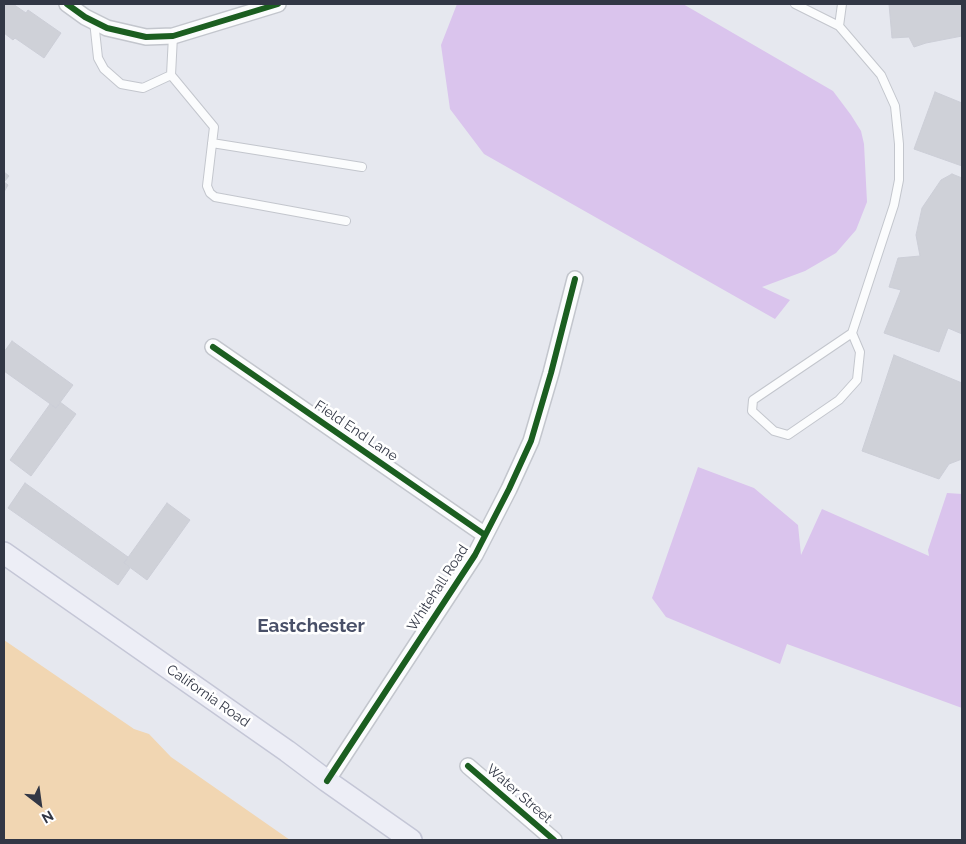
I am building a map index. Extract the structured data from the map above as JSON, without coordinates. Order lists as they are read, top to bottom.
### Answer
{
  "streets": {
    "main road": ["California Road"],
    "street": ["Field End Lane", "Whitehall Road", "Water Street"]
  },
  "crossings": [
    ["Field End Lane", "Whitehall Road"],
    ["Whitehall Road", "California Road"]
  ],
  "districts": ["Eastchester"],
  "north": "bottom right"
}
